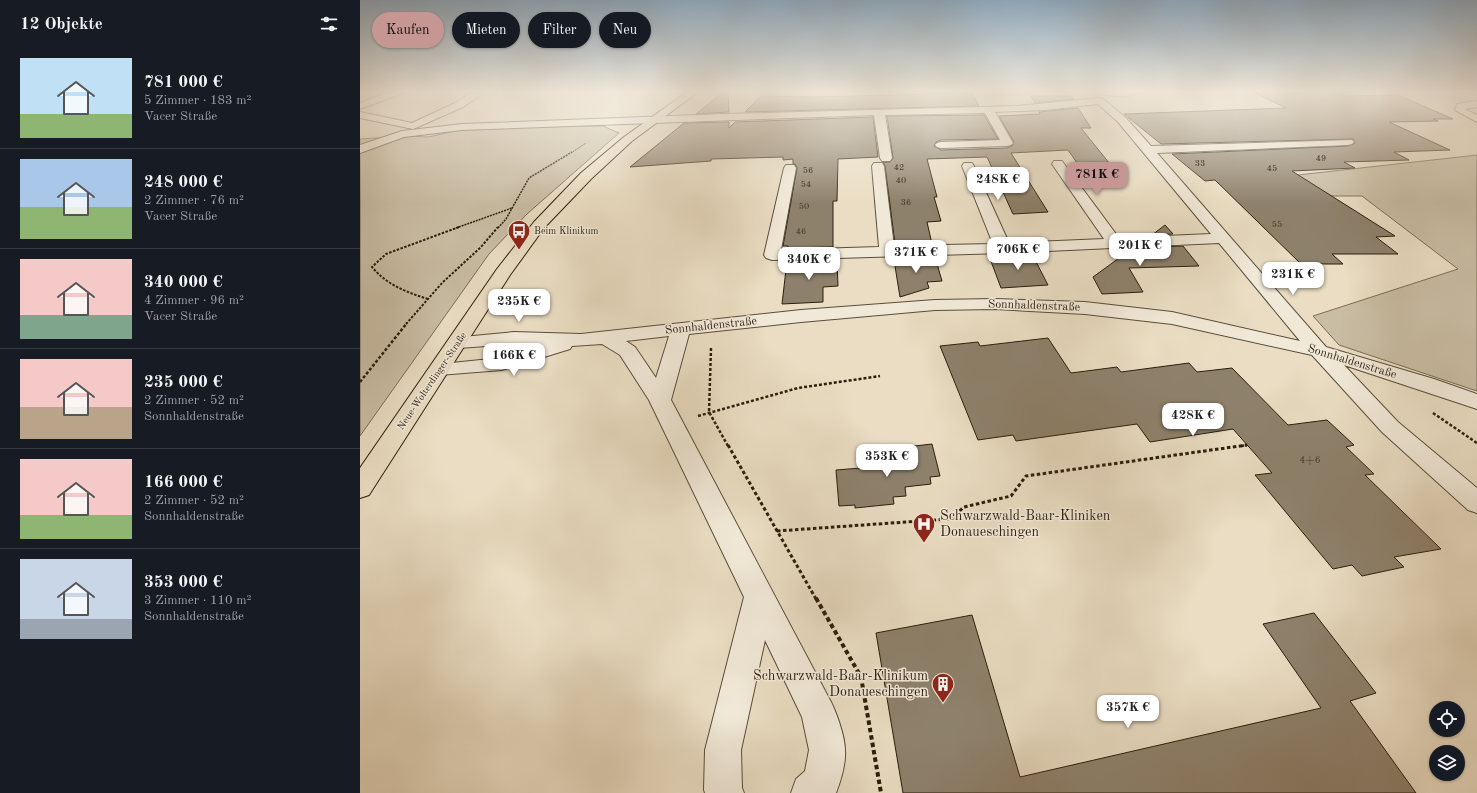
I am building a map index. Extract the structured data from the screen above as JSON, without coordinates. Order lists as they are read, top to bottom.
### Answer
{
  "streets": {
    "main road": ["Neue-Wolterdinger-Straße"],
    "street": ["Sonnhaldenstraße"]
  },
  "crossings": [
    ["Sonnhaldenstraße", "Neue-Wolterdinger-Straße"]
  ],
  "places": {
    "bus stop": ["Beim Klinikum"],
    "hospital": ["Schwarzwald-Baar-Kliniken Donaueschingen"],
    "building": ["Schwarzwald-Baar-Klinikum Donaueschingen"]
  },
  "house_numbers": [
    "49",
    "33",
    "42",
    "45",
    "56",
    "40",
    "54",
    "36",
    "50",
    "55",
    "46",
    "4+6"
  ],
  "page": {
    "heading": "12 Objekte",
    "chip": [
      "Kaufen",
      "Mieten",
      "Filter",
      "Neu"
    ],
    "list": [
      {
        "name": "781 000 €",
        "note": "5 Zimmer · 183 m² · Vacer Straße"
      },
      {
        "name": "248 000 €",
        "note": "2 Zimmer · 76 m² · Vacer Straße"
      },
      {
        "name": "340 000 €",
        "note": "4 Zimmer · 96 m² · Vacer Straße"
      },
      {
        "name": "235 000 €",
        "note": "2 Zimmer · 52 m² · Sonnhaldenstraße"
      },
      {
        "name": "166 000 €",
        "note": "2 Zimmer · 52 m² · Sonnhaldenstraße"
      },
      {
        "name": "353 000 €",
        "note": "3 Zimmer · 110 m² · Sonnhaldenstraße"
      }
    ],
    "price": [
      "781K €",
      "248K €",
      "201K €",
      "706K €",
      "371K €",
      "340K €",
      "231K €",
      "235K €",
      "166K €",
      "428K €",
      "353K €",
      "357K €"
    ]
  }
}
